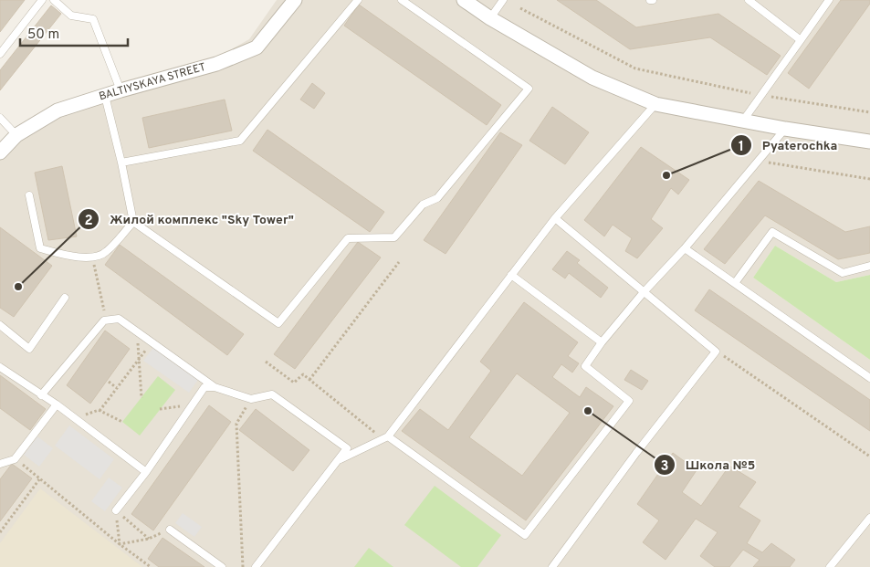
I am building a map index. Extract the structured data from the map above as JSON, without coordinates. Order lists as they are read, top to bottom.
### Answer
{
  "streets": {
    "street": ["BALTIYSKAYA STREET"]
  },
  "places": ["Pyaterochka", "Жилой комплекс \"Sky Tower\"", "Школа №5"],
  "scale_bar": "50 m"
}
